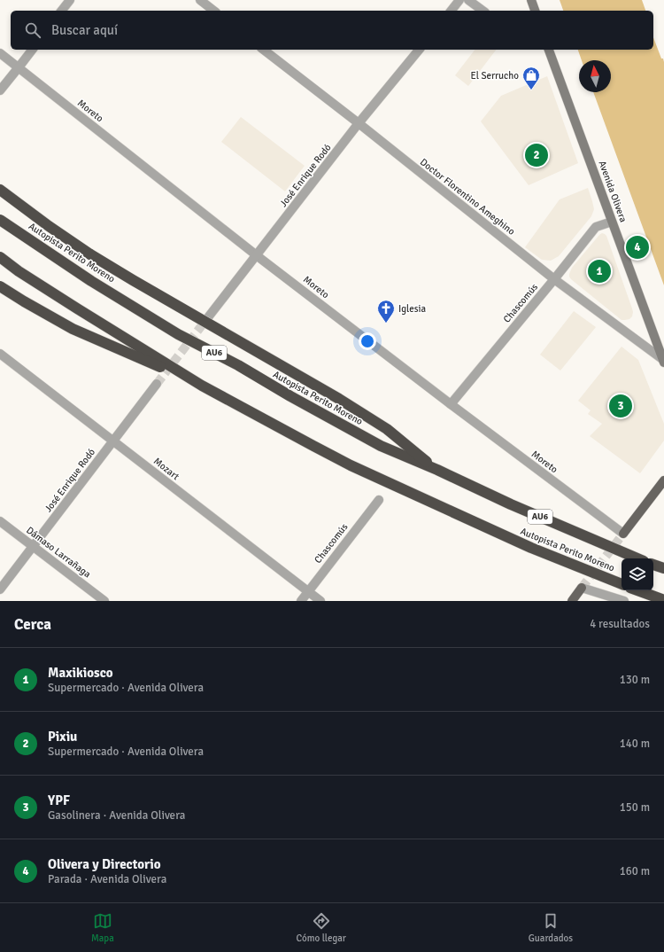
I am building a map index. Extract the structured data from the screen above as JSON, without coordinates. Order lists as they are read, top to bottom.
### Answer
{
  "streets": {
    "highway": ["Autopista Perito Moreno", "AU6"],
    "main road": ["Avenida Olivera"],
    "street": [
      "Moreto",
      "José Enrique Rodó",
      "Doctor Florentino Ameghino",
      "Chascomús",
      "Mozart",
      "Dámaso Larrañaga"
    ]
  },
  "crossings": [
    ["Moreto", "José Enrique Rodó"],
    ["Moreto", "Chascomús"],
    ["José Enrique Rodó", "Doctor Florentino Ameghino"],
    ["José Enrique Rodó", "Mozart"],
    ["José Enrique Rodó", "Dámaso Larrañaga"],
    ["Avenida Olivera", "Doctor Florentino Ameghino"],
    ["Avenida Olivera", "Chascomús"],
    ["Doctor Florentino Ameghino", "Chascomús"],
    ["Chascomús", "Mozart"]
  ],
  "places": {
    "shop": ["El Serrucho"],
    "church": ["Iglesia"]
  },
  "north": "top",
  "page": {
    "search": "Buscar aquí",
    "pins": [
      "2",
      "4",
      "1",
      "3"
    ],
    "heading": ["Cerca", "4 resultados"],
    "list": [
      {
        "mark": "1",
        "name": "Maxikiosco",
        "note": "Supermercado · Avenida Olivera",
        "value": "130 m"
      },
      {
        "mark": "2",
        "name": "Pixiu",
        "note": "Supermercado · Avenida Olivera",
        "value": "140 m"
      },
      {
        "mark": "3",
        "name": "YPF",
        "note": "Gasolinera · Avenida Olivera",
        "value": "150 m"
      },
      {
        "mark": "4",
        "name": "Olivera y Directorio",
        "note": "Parada · Avenida Olivera",
        "value": "160 m"
      }
    ],
    "nav": ["Mapa", "Cómo llegar", "Guardados"]
  }
}
